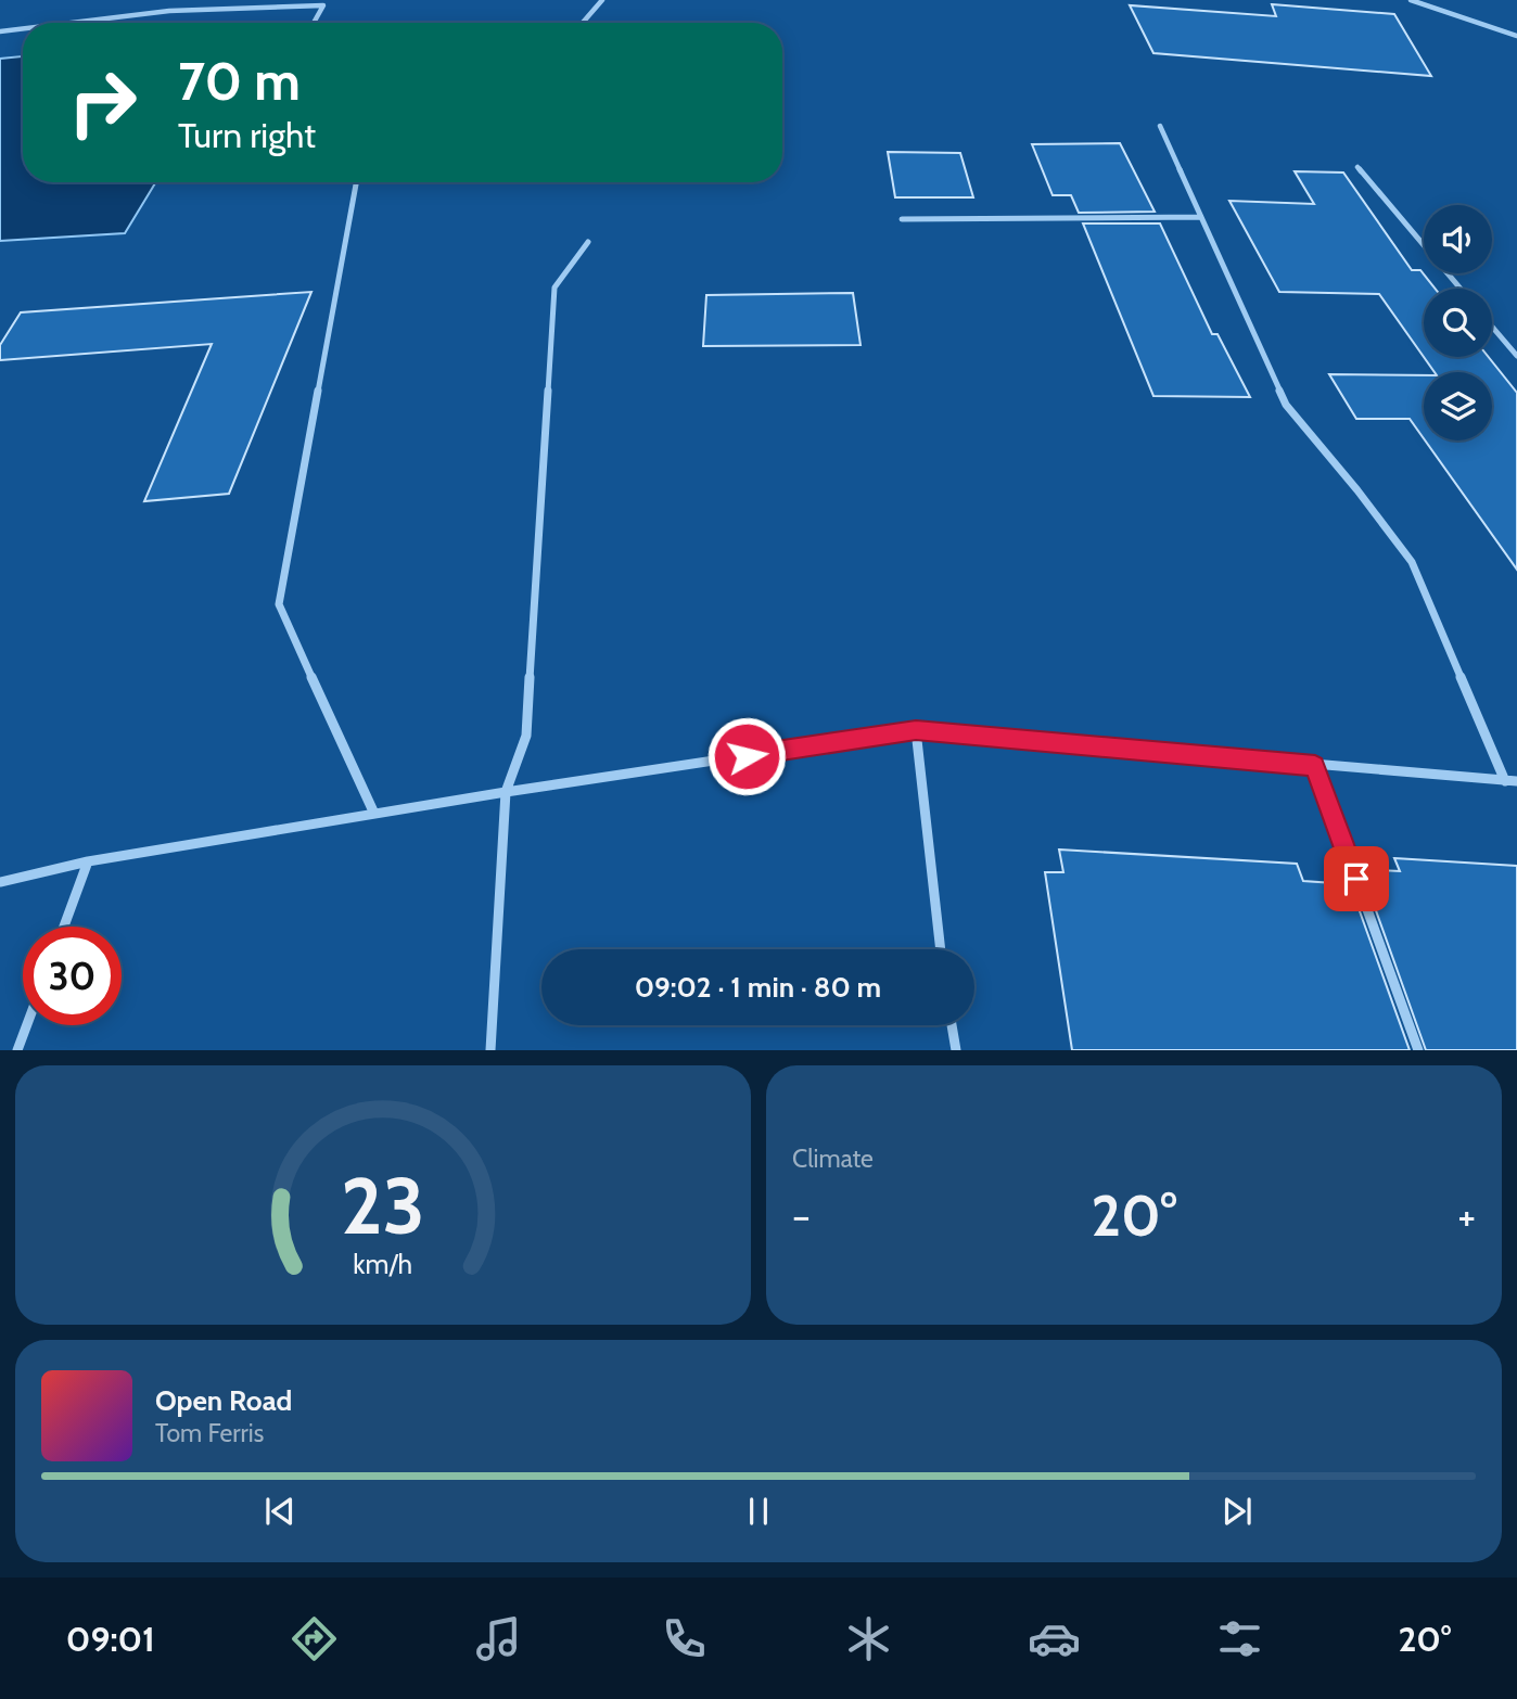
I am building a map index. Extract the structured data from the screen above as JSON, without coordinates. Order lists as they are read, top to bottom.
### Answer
{
  "page": {
    "turn": ["70 m", "Turn right"],
    "limit": "30",
    "trip": "09:02 · 1 min · 80 m",
    "tile": "Climate",
    "heat": ["−", "20°", "+"],
    "song": ["Open Road", "Tom Ferris"],
    "tabs": ["09:01", "20°"],
    "gauge": ["23", "km/h"]
  }
}
